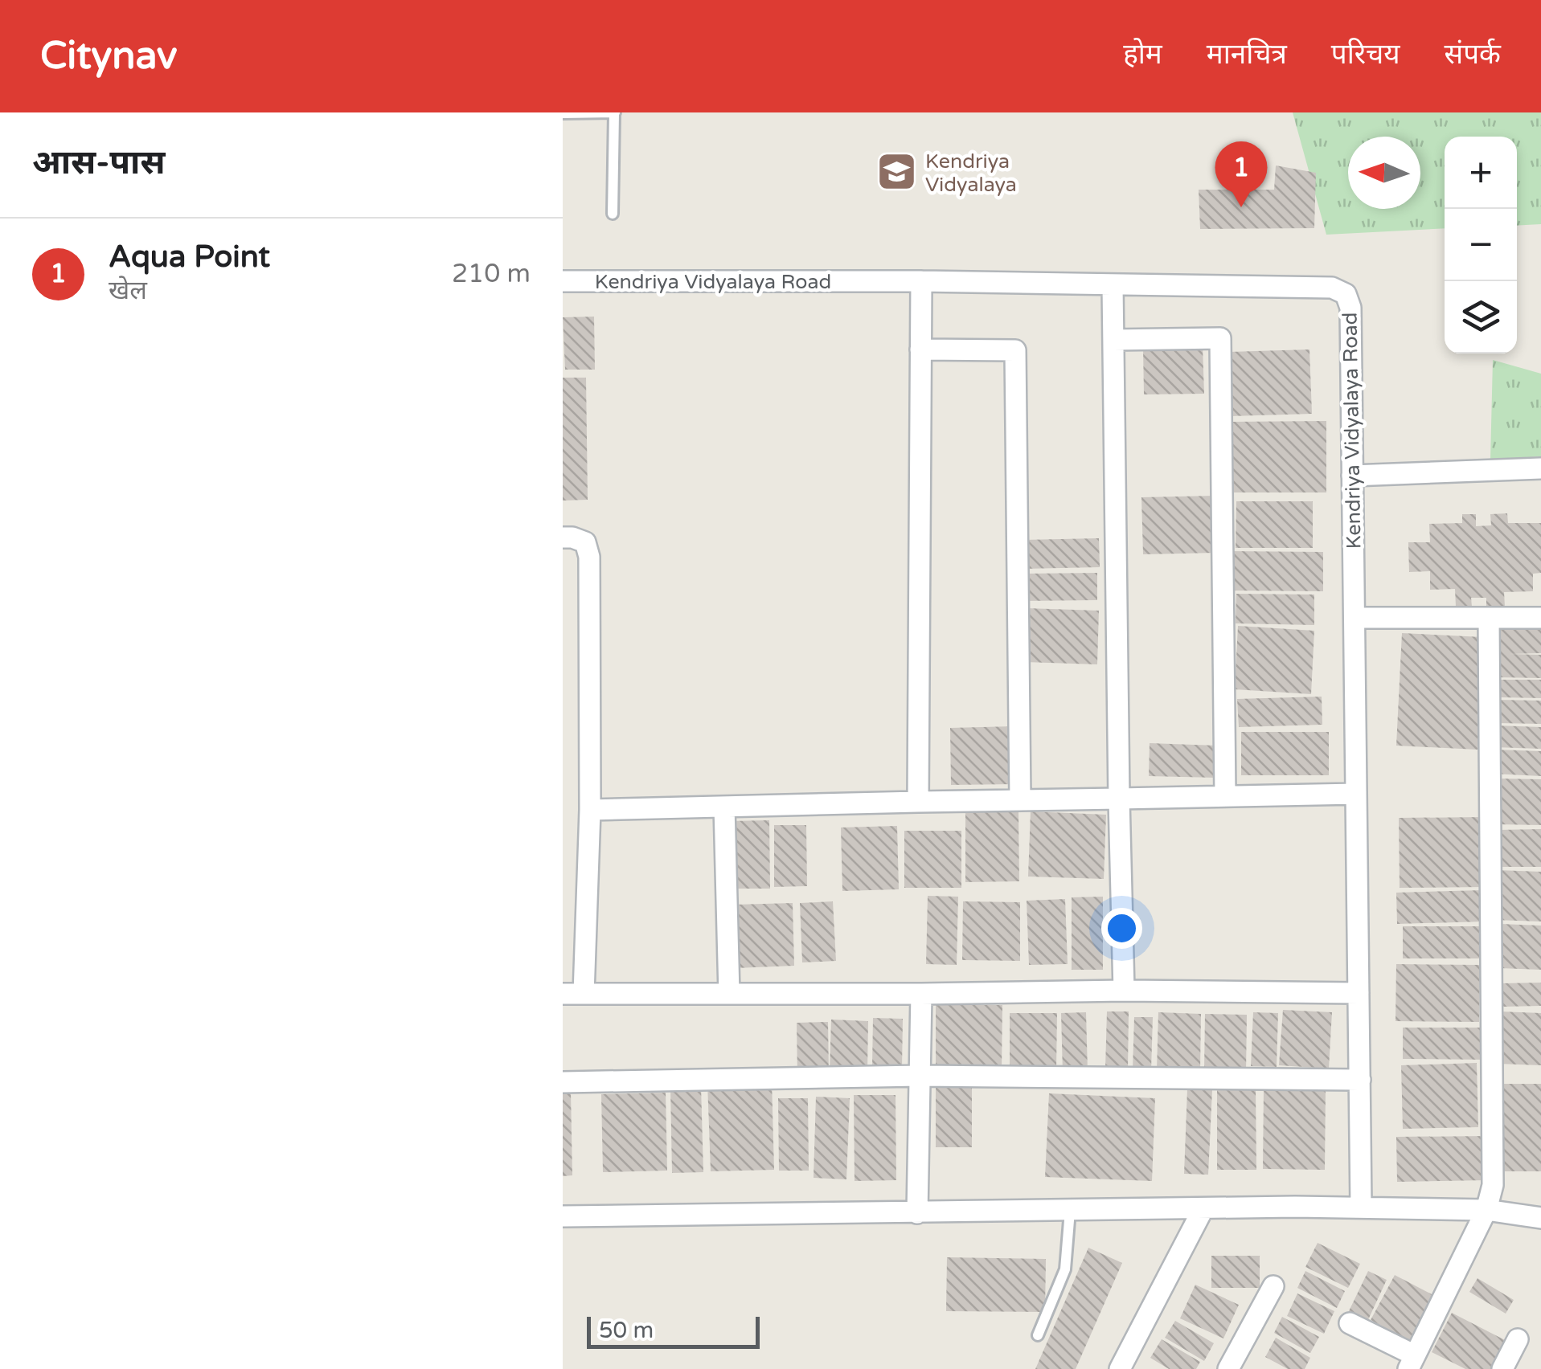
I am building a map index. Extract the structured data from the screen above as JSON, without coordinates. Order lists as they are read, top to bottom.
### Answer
{
  "streets": {
    "street": ["Kendriya Vidyalaya Road"]
  },
  "places": {
    "school or university": ["Kendriya Vidyalaya"]
  },
  "scale_bar": "50 m",
  "north": "left",
  "page": {
    "header": "Citynav",
    "nav": [
      "होम",
      "मानचित्र",
      "परिचय",
      "संपर्क"
    ],
    "heading": "आस-पास",
    "map_buttons": ["+", "−"],
    "pins": "1",
    "list": [
      {
        "mark": "1",
        "name": "Aqua Point",
        "note": "खेल",
        "value": "210 m"
      }
    ],
    "scale": "50 m"
  }
}
